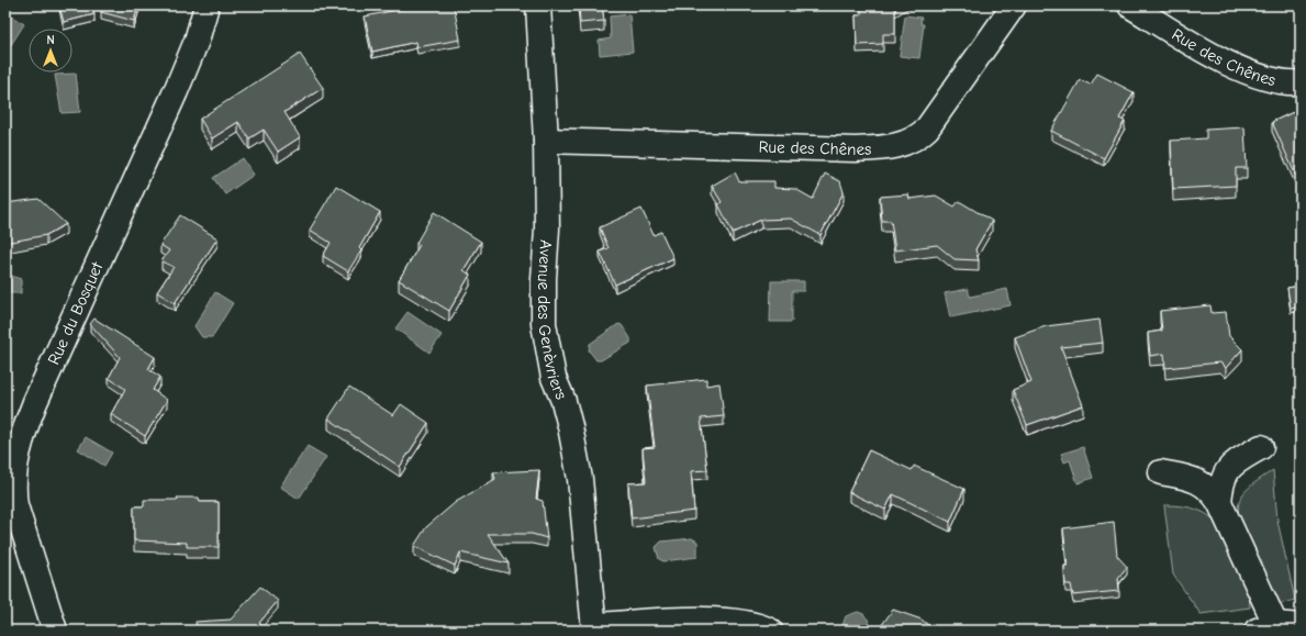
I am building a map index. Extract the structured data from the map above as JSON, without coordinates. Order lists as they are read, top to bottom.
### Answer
{
  "streets": {
    "street": ["Rue des Chênes", "Rue du Bosquet", "Avenue des Genèvriers"]
  },
  "crossings": [
    ["Rue des Chênes", "Avenue des Genèvriers"]
  ],
  "north": "top"
}
